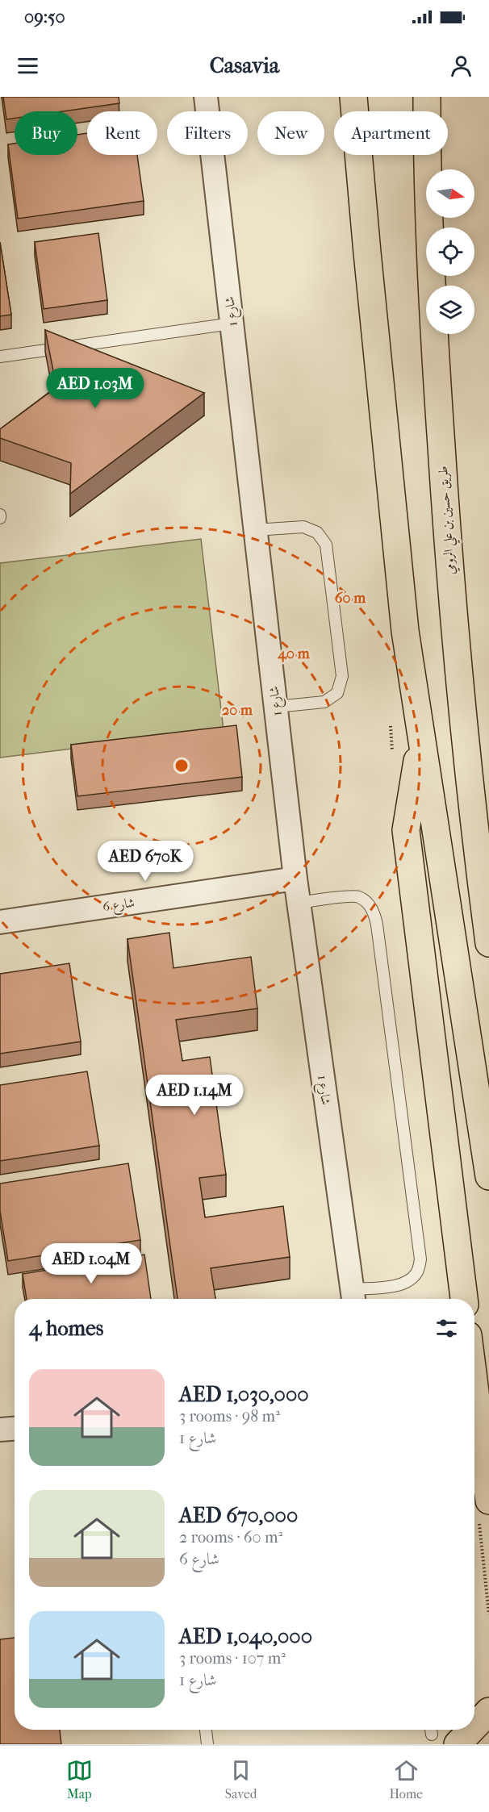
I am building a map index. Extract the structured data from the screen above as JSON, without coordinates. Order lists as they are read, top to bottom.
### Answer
{
  "streets": {
    "highway": ["طريق حسين بن علي الرومي"],
    "street": ["شارع 1", "شارع 6"]
  },
  "crossings": [
    ["شارع 1", "شارع 6"]
  ],
  "north": "right",
  "page": {
    "status": "09:50",
    "header": "Casavia",
    "chip": [
      "Buy",
      "Rent",
      "Filters",
      "New",
      "Apartment"
    ],
    "price": [
      "AED 1.03M",
      "AED 670K",
      "AED 1.14M",
      "AED 1.04M"
    ],
    "heading": "4 homes",
    "list": [
      {
        "name": "AED 1,030,000",
        "note": "3 rooms · 98 m² · شارع 1"
      },
      {
        "name": "AED 670,000",
        "note": "2 rooms · 60 m² · شارع 6"
      },
      {
        "name": "AED 1,040,000",
        "note": "3 rooms · 107 m² · شارع 1"
      }
    ],
    "tabs": ["Map", "Saved", "Home"]
  },
  "rings": ["60 m", "40 m", "20 m"]
}
